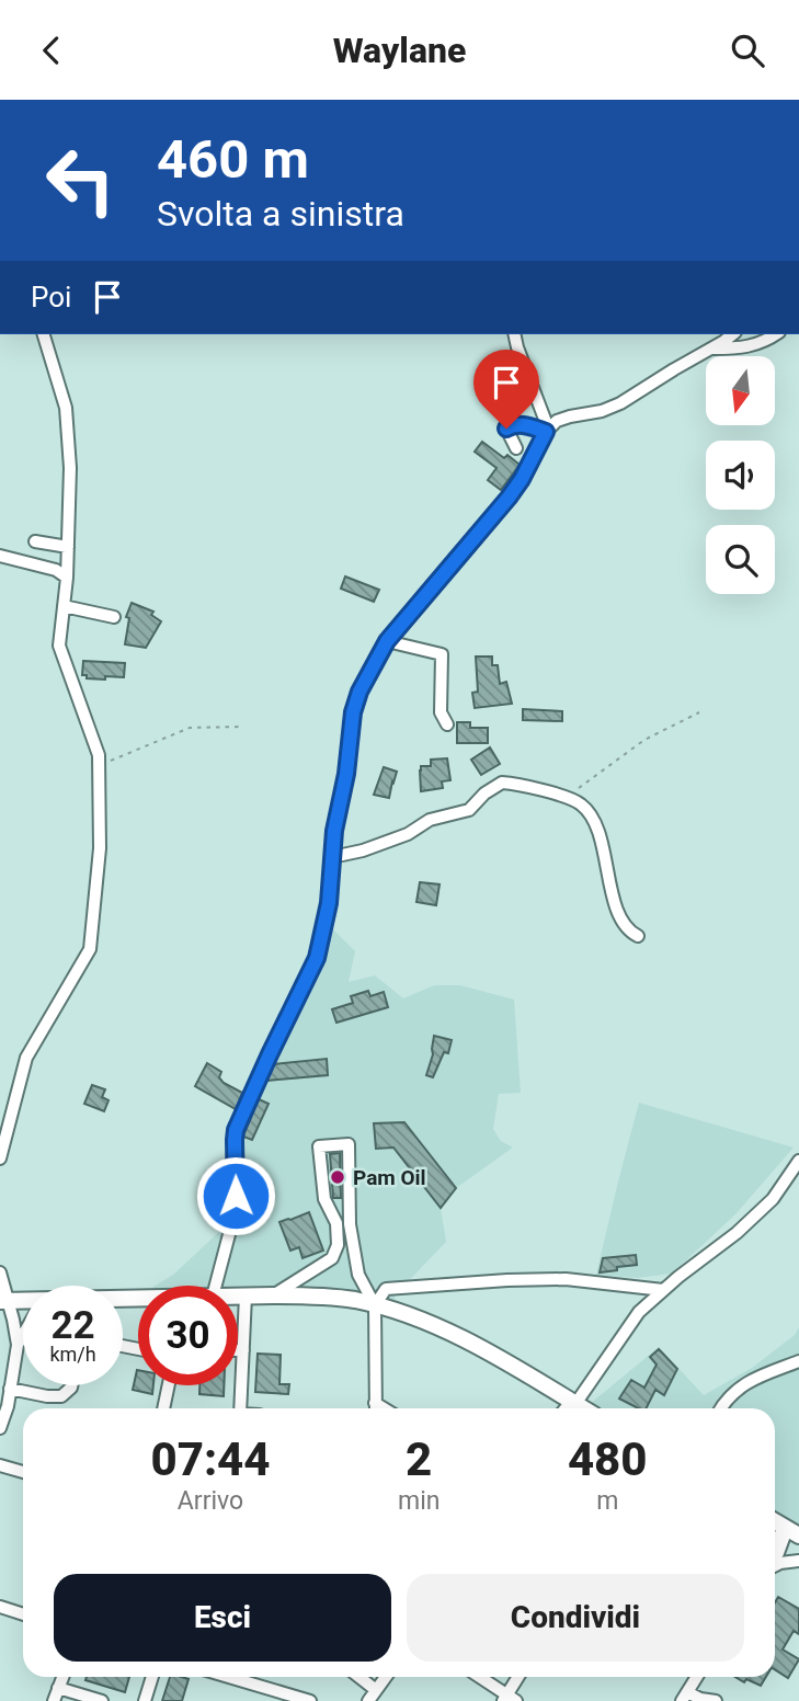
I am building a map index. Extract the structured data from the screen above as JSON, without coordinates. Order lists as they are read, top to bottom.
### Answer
{
  "places": ["Pam Oil"],
  "north": "bottom",
  "page": {
    "header": "Waylane",
    "turn": ["460 m", "Svolta a sinistra"],
    "then": "Poi",
    "speed": "22 km/h",
    "limit": "30",
    "eta": [
      "07:44",
      "Arrivo",
      "2",
      "min",
      "480",
      "m"
    ],
    "buttons": ["Esci", "Condividi"]
  }
}
